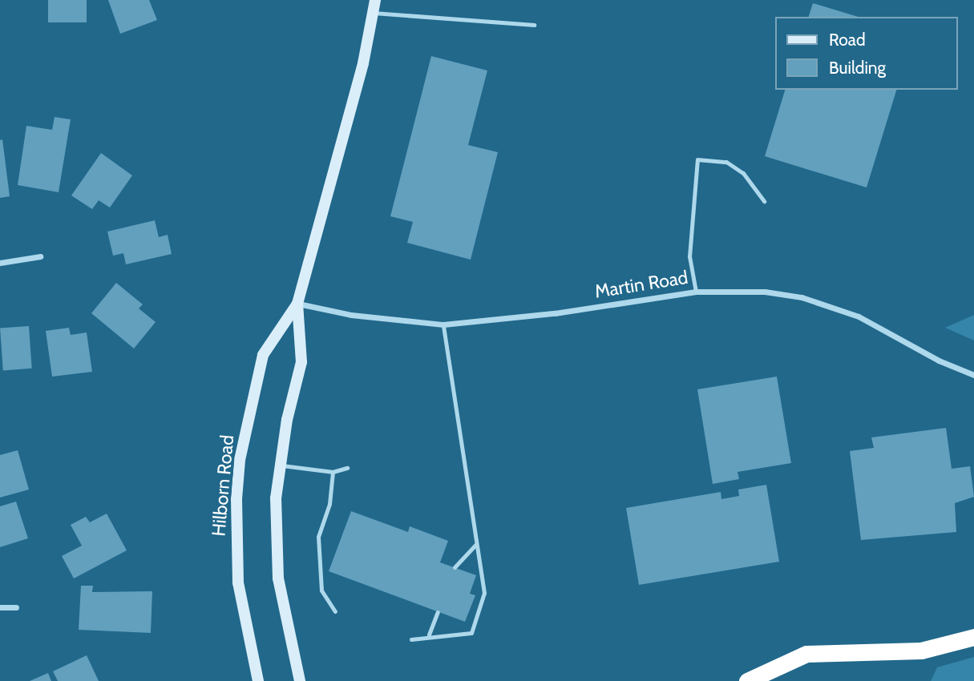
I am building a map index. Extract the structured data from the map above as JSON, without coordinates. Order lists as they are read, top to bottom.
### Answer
{
  "streets": {
    "street": ["Martin Road", "Hilborn Road"]
  },
  "crossings": [
    ["Martin Road", "Hilborn Road"]
  ],
  "legend": ["Road", "Building"]
}
